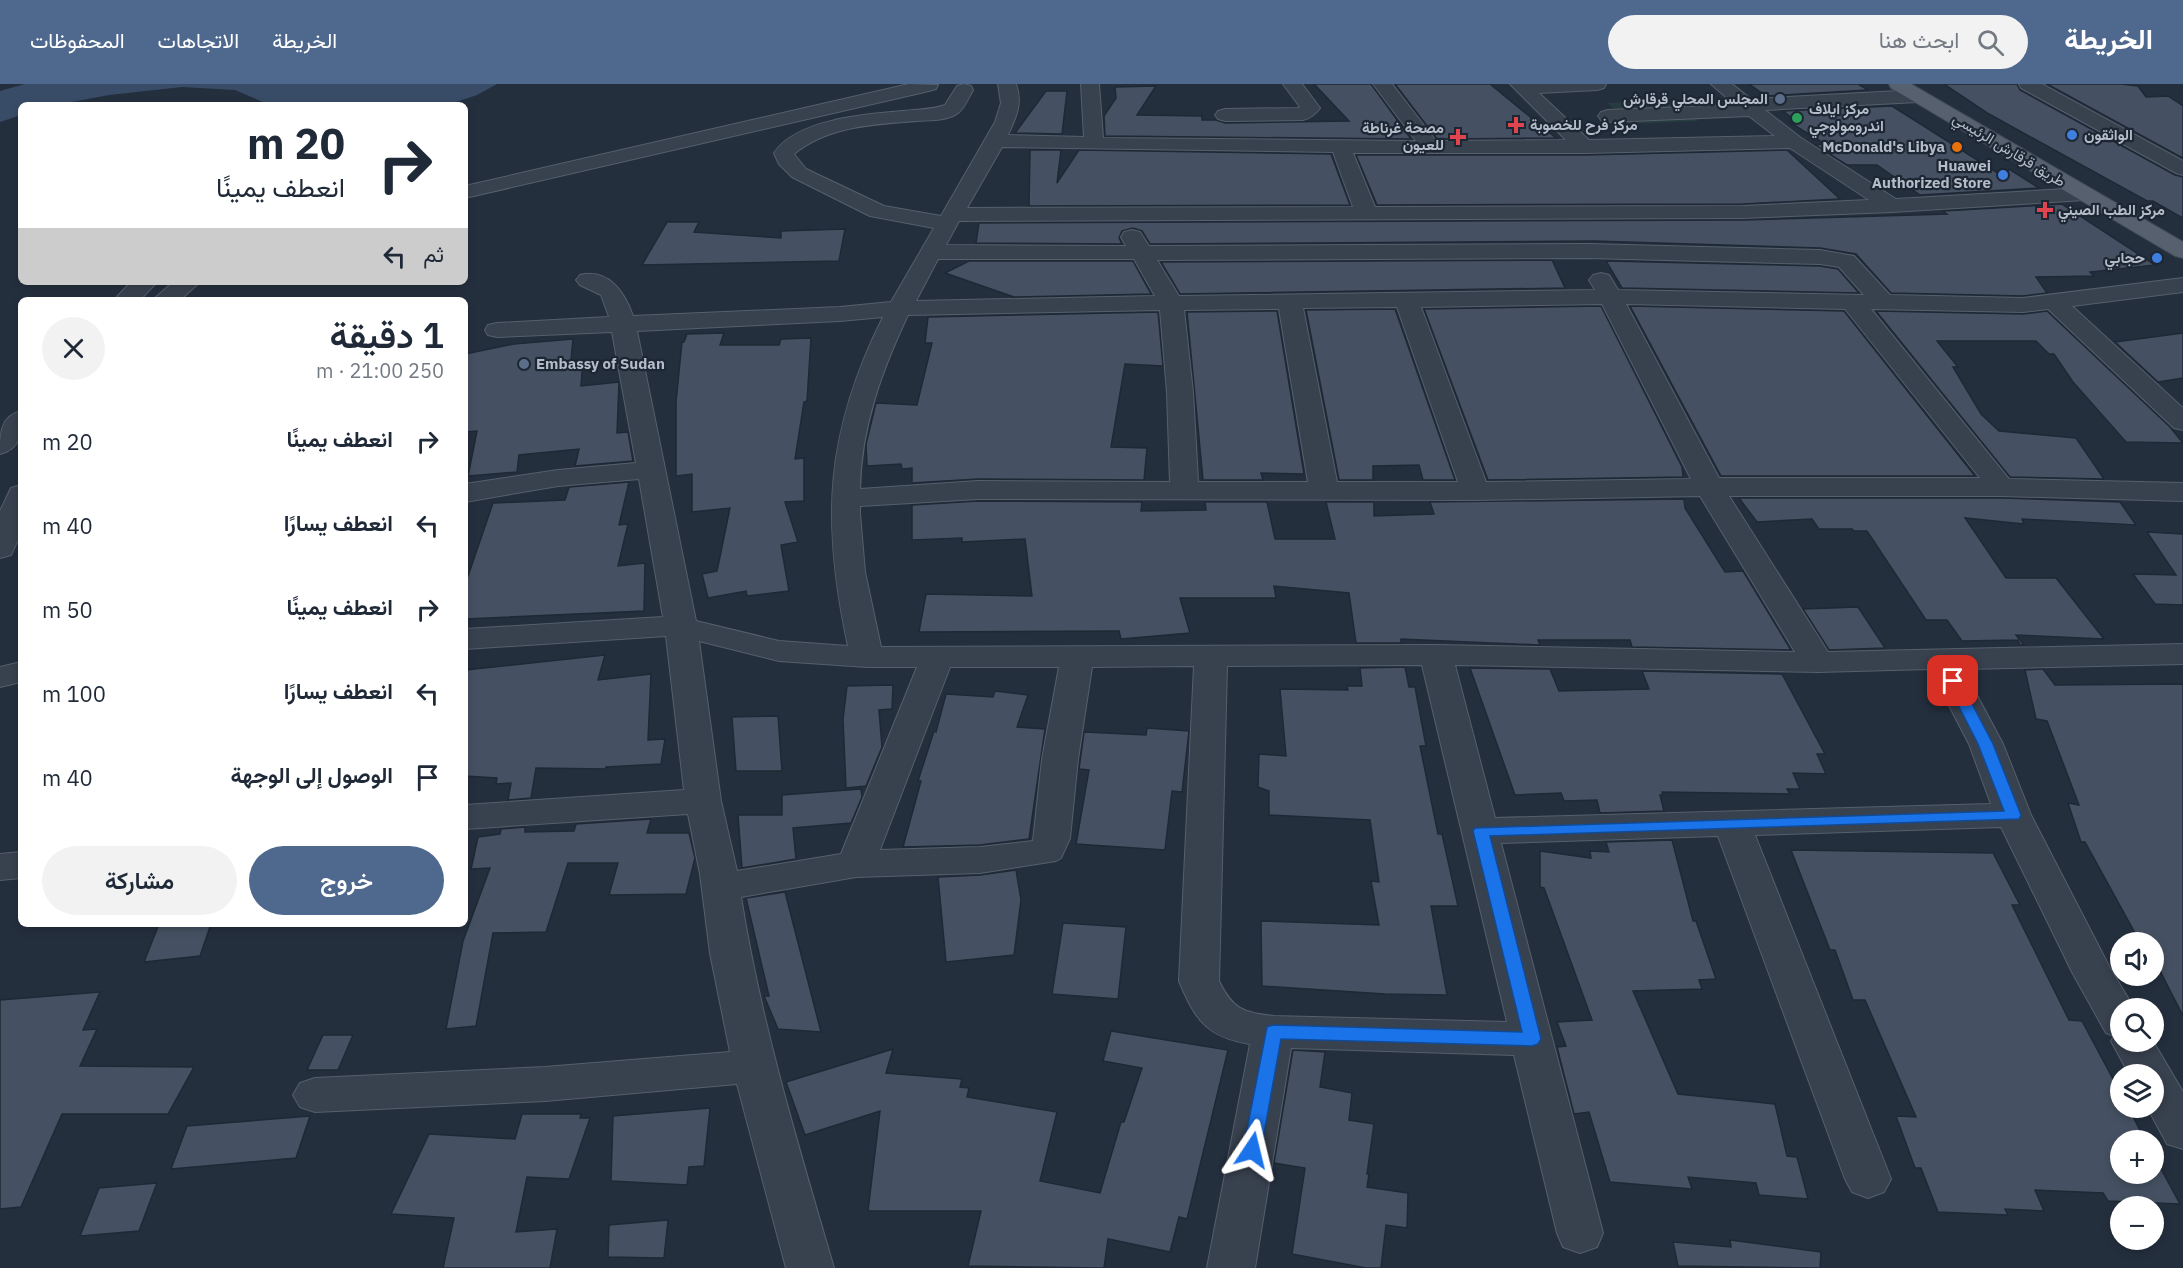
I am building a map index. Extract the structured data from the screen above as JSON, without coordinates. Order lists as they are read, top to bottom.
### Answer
{
  "streets": {
    "main road": ["طريق قرقارش الرئيسي"]
  },
  "places": {
    "other": [
      "المجلس المحلي قرقارش",
      "مركز ايلاف اندرومولوجي",
      "الواثقون",
      "McDonald's Libya",
      "Huawei Authorized Store",
      "حجابي",
      "Embassy of Sudan"
    ],
    "health": ["مركز فرح للخصوبة", "مصحة غرناطة للعيون", "مركز الطب الصيني"]
  },
  "page": {
    "header": "الخريطة",
    "search": "ابحث هنا",
    "nav": ["الخريطة", "الاتجاهات", "المحفوظات"],
    "turn": ["20 m", "انعطف يمينًا"],
    "then": "ثم",
    "heading": ["1 دقيقة", "250 m · 21:00"],
    "list": [
      {
        "name": "انعطف يمينًا",
        "value": "20 m"
      },
      {
        "name": "انعطف يسارًا",
        "value": "40 m"
      },
      {
        "name": "انعطف يمينًا",
        "value": "50 m"
      },
      {
        "name": "انعطف يسارًا",
        "value": "100 m"
      },
      {
        "name": "الوصول إلى الوجهة",
        "value": "40 m"
      }
    ],
    "buttons": ["خروج", "مشاركة"],
    "map_buttons": ["+", "−"]
  }
}
